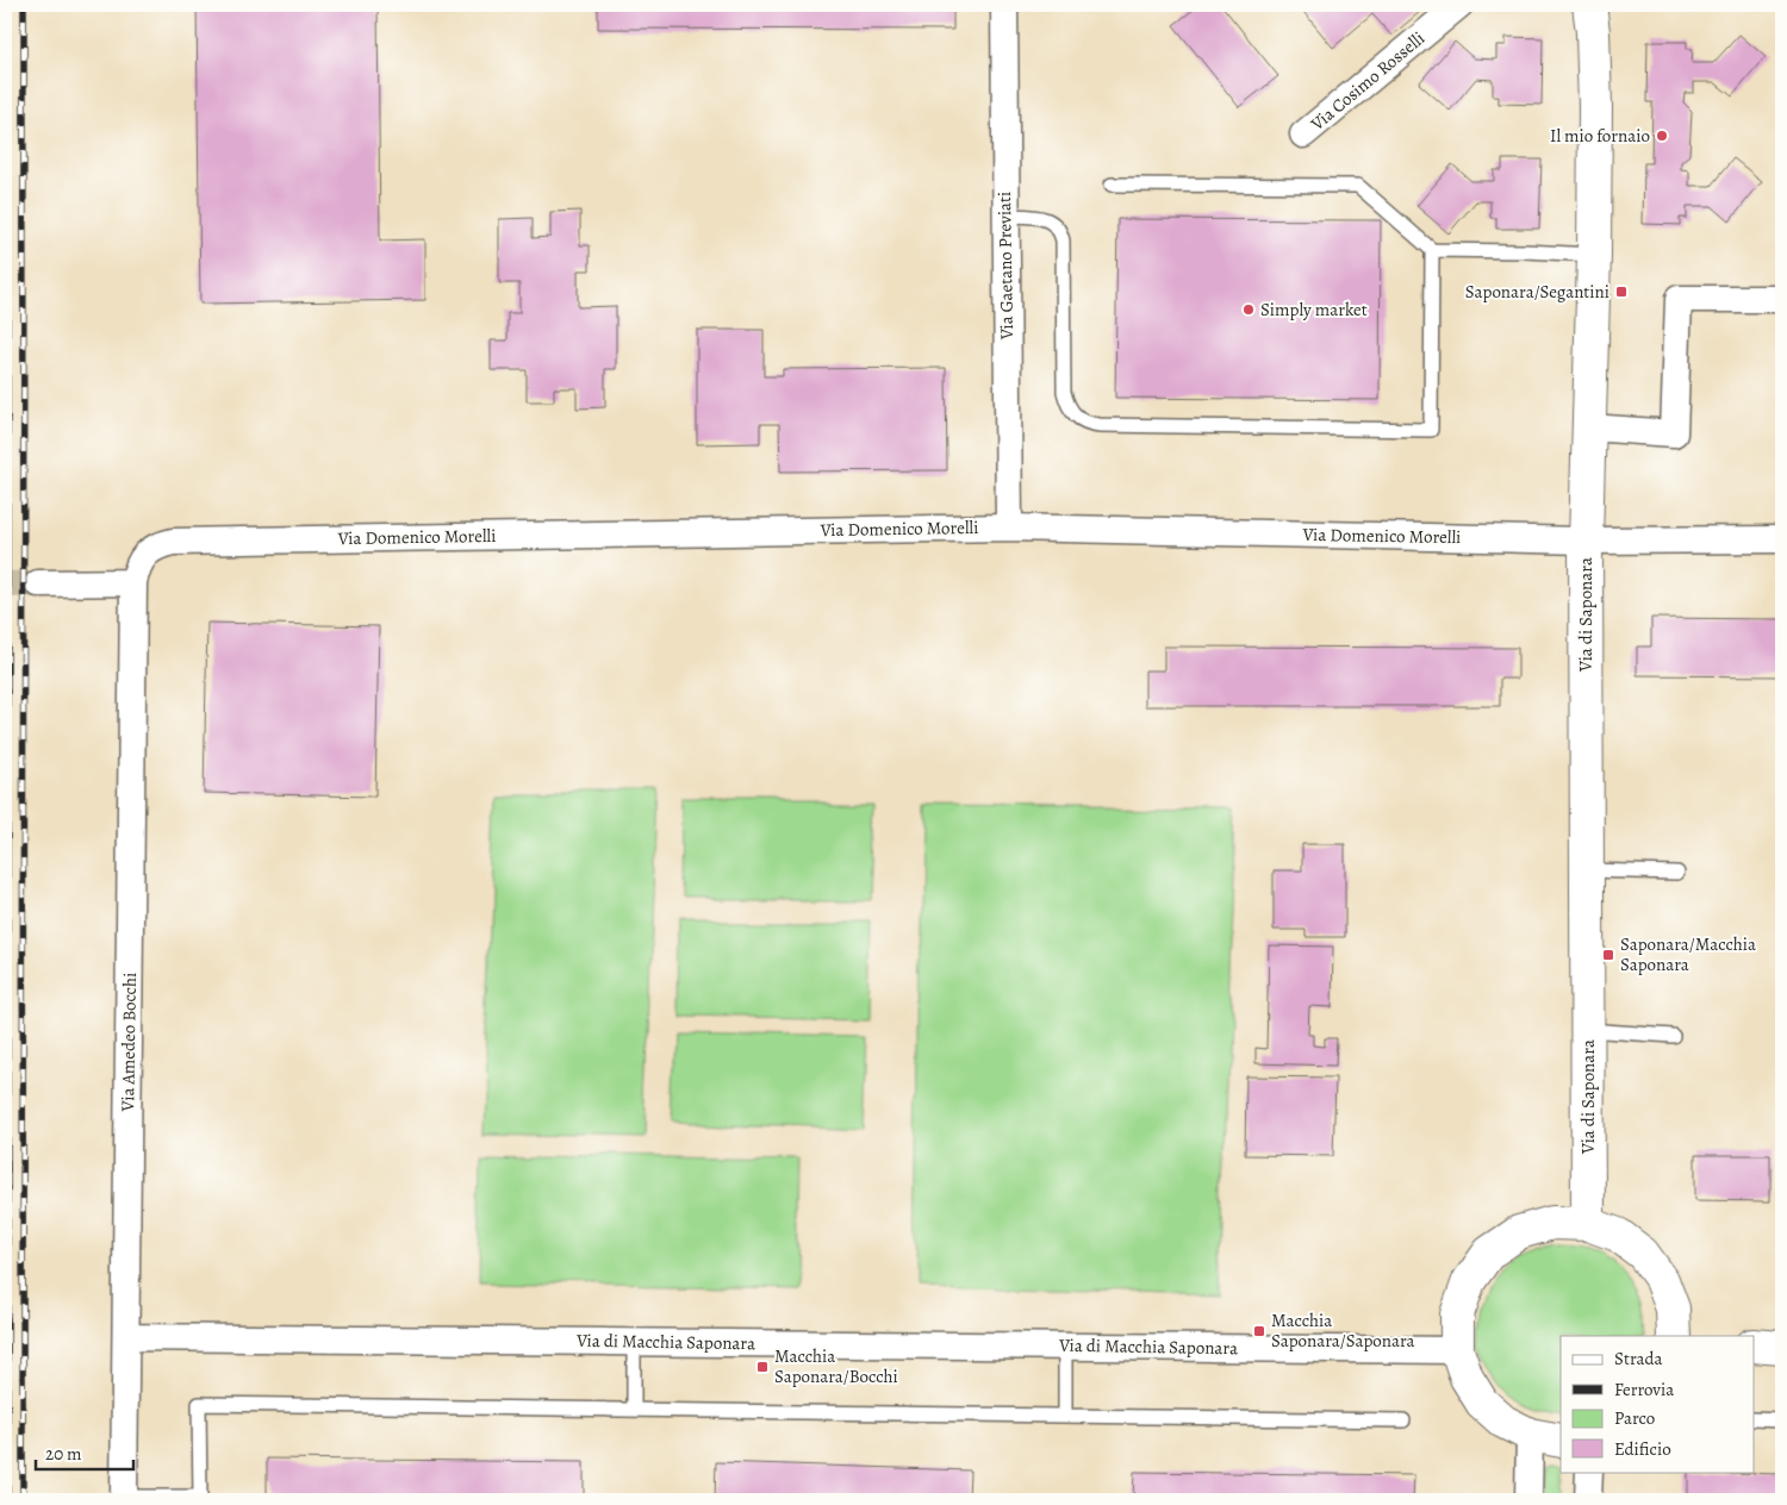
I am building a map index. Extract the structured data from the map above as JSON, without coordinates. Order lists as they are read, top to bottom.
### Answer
{
  "streets": {
    "street": [
      "Via Cosimo Rosselli",
      "Via Gaetano Previati",
      "Via Domenico Morelli",
      "Via di Saponara",
      "Via Amedeo Bocchi",
      "Via di Macchia Saponara"
    ]
  },
  "crossings": [
    ["Via Gaetano Previati", "Via Domenico Morelli"],
    ["Via Domenico Morelli", "Via di Saponara"],
    ["Via Domenico Morelli", "Via Amedeo Bocchi"],
    ["Via Amedeo Bocchi", "Via di Macchia Saponara"]
  ],
  "places": {
    "other": ["Il mio fornaio", "Simply market"],
    "transit": [
      "Saponara/Segantini",
      "Saponara/Macchia Saponara",
      "Macchia Saponara/Saponara",
      "Macchia Saponara/Bocchi"
    ]
  },
  "legend": [
    "Strada",
    "Ferrovia",
    "Parco",
    "Edificio"
  ],
  "scale_bar": "20 m"
}
